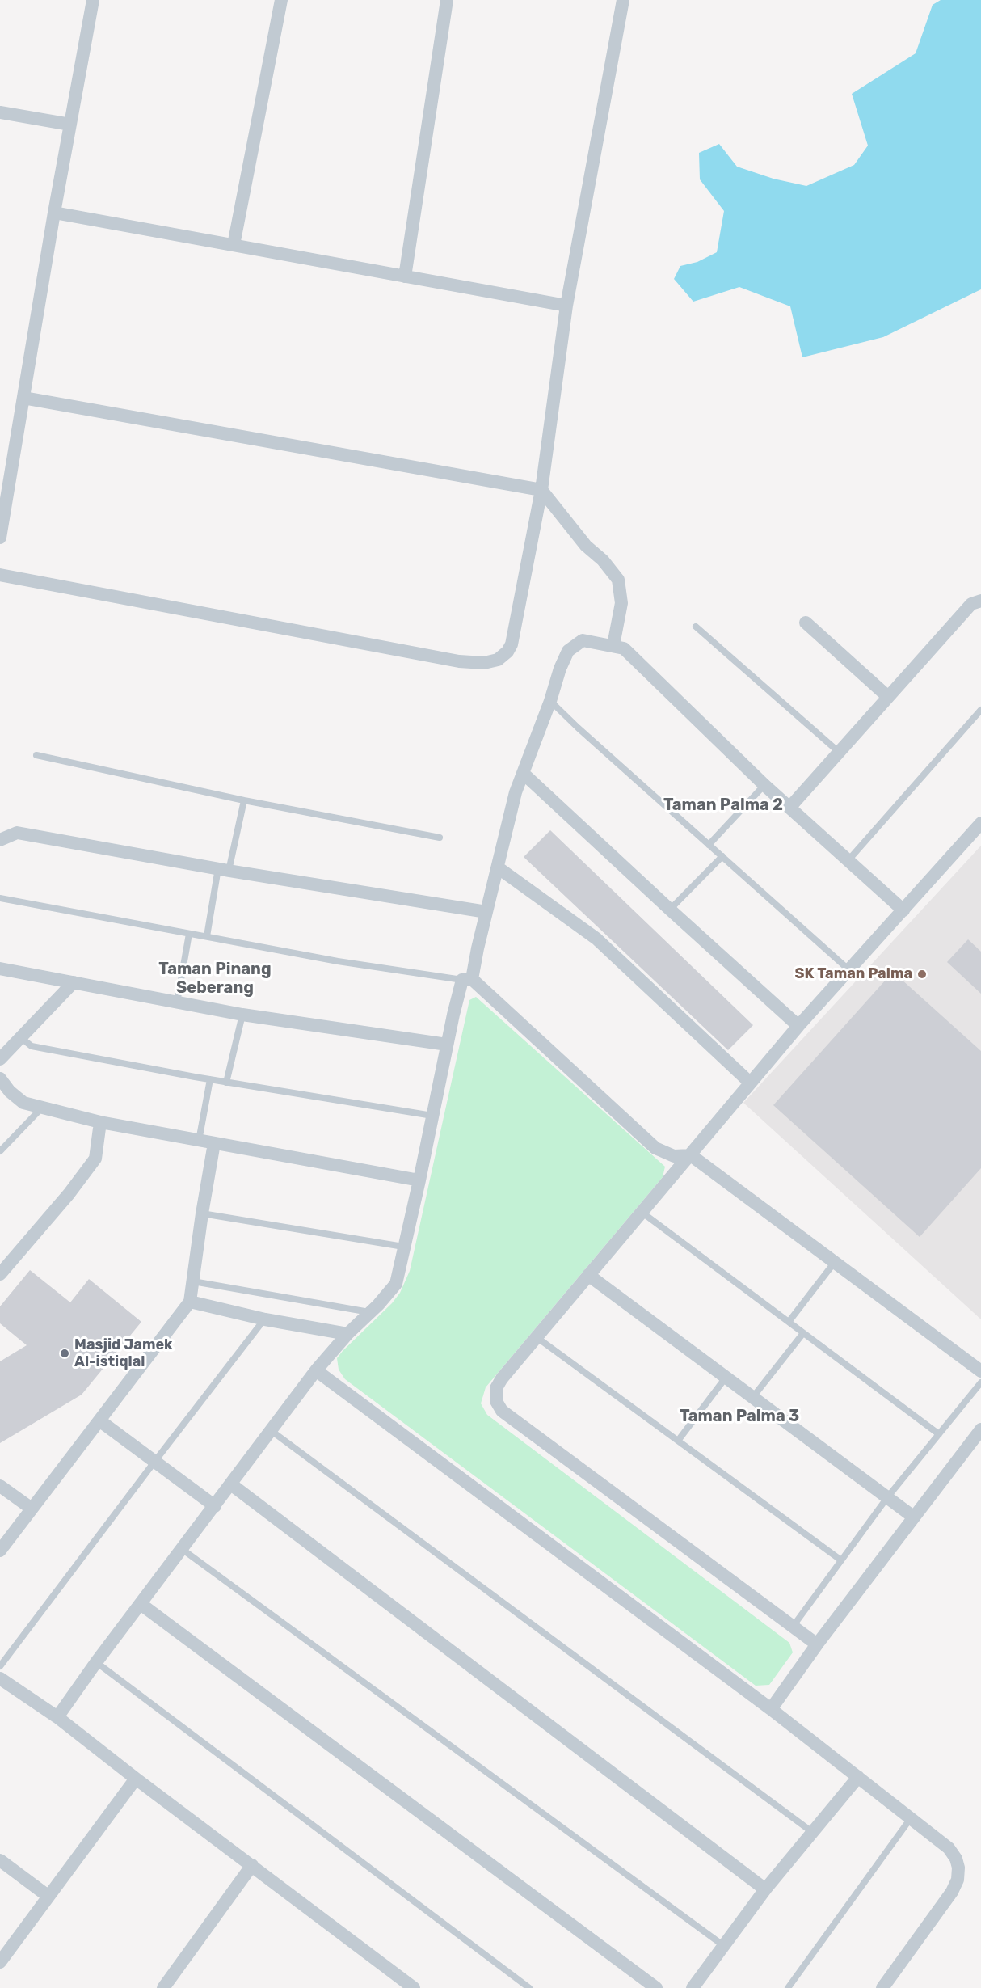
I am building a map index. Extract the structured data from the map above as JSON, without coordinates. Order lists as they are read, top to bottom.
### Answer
{
  "districts": ["Taman Palma 2", "Taman Pinang Seberang", "Taman Palma 3"],
  "places": ["SK Taman Palma", "Masjid Jamek Al-istiqlal"]
}
